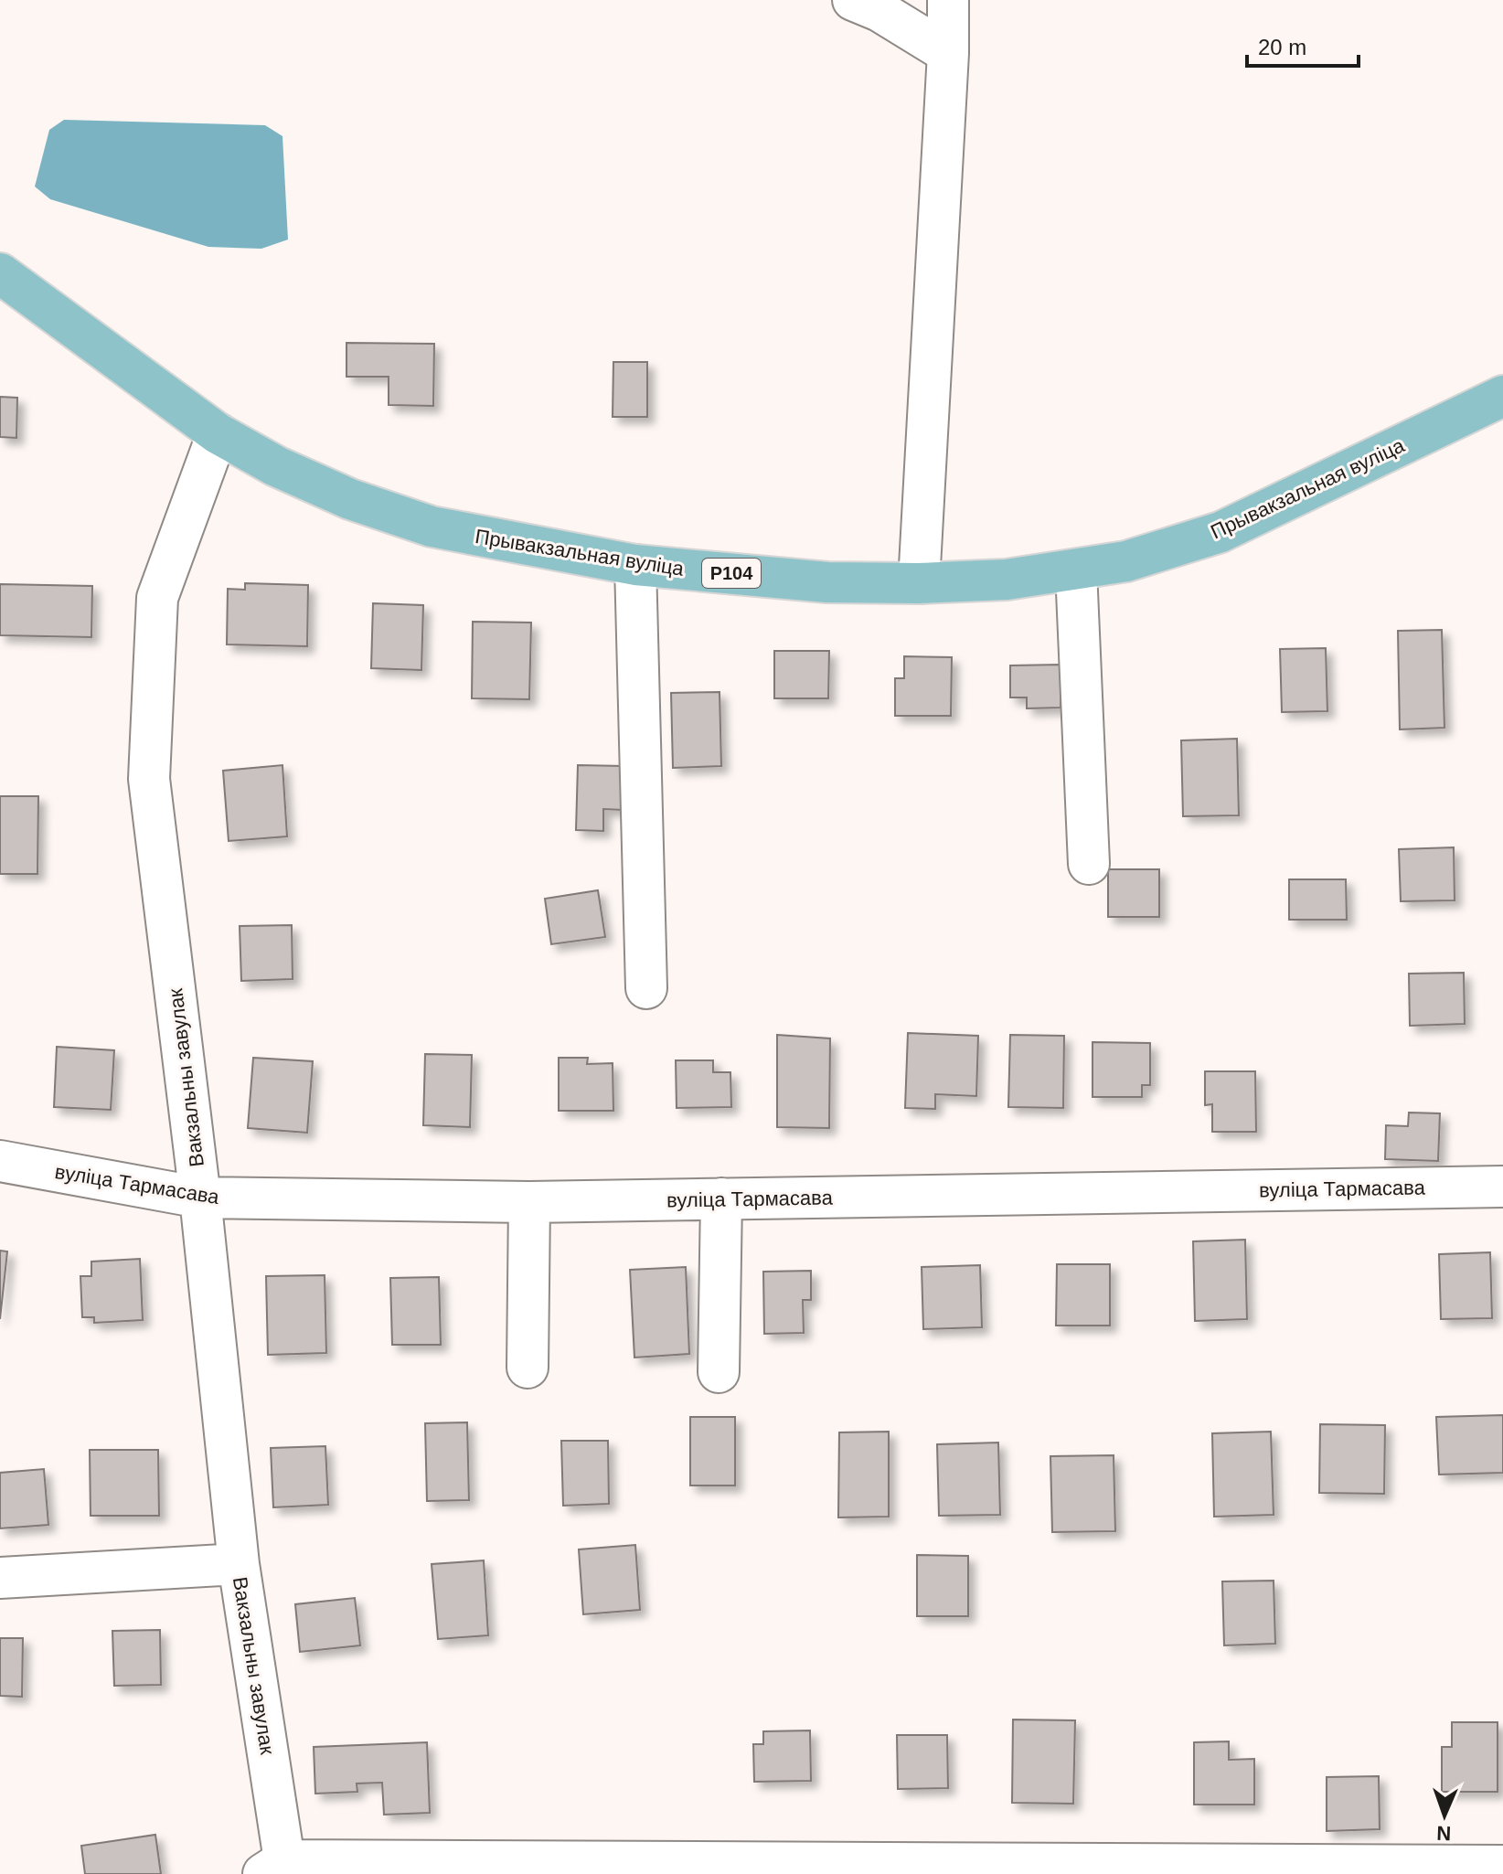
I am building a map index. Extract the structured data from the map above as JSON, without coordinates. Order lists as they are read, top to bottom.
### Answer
{
  "streets": {
    "main road": ["Прывакзальная вуліца", "Р104"],
    "street": ["Вакзальны завулак", "вуліца Тармасава"]
  },
  "crossings": [
    ["Прывакзальная вуліца", "Вакзальны завулак"],
    ["Вакзальны завулак", "вуліца Тармасава"]
  ],
  "scale_bar": "20 m",
  "north": "bottom"
}
